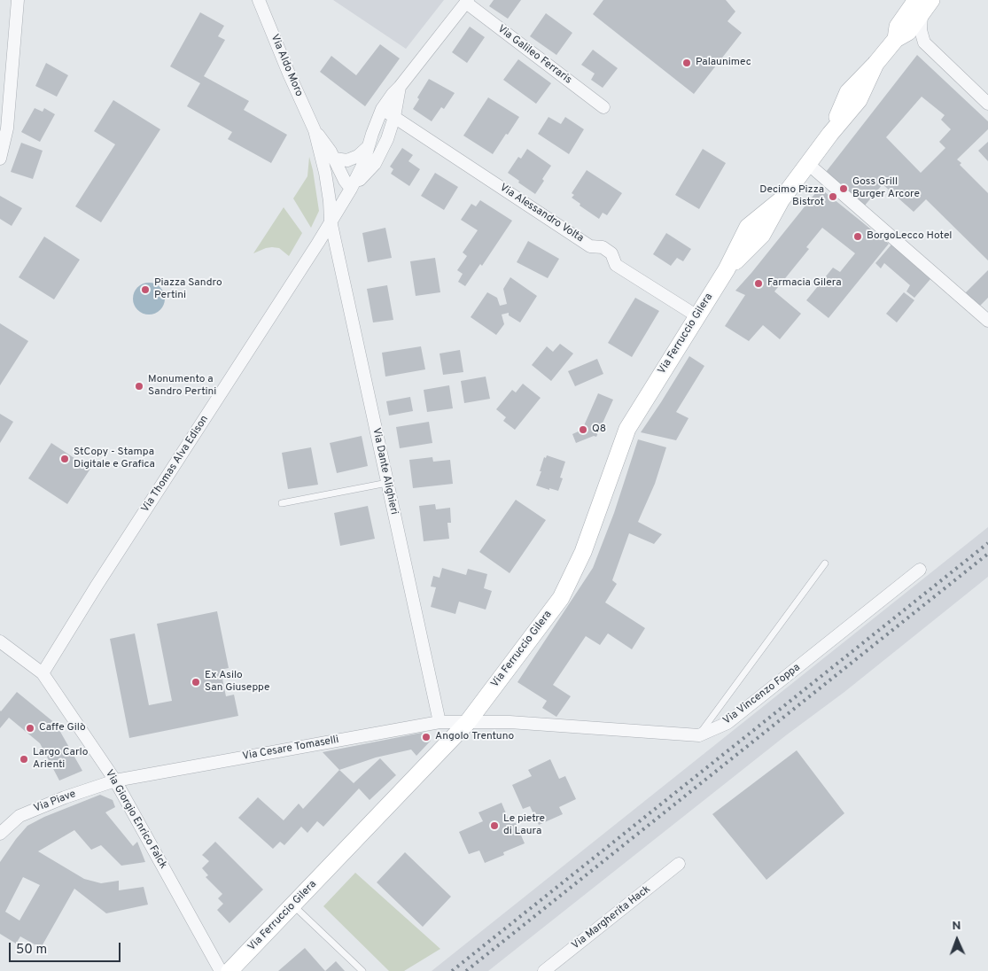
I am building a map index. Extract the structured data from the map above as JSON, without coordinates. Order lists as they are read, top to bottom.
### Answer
{
  "streets": {
    "main road": ["Via Ferruccio Gilera"],
    "street": [
      "Via Galileo Ferraris",
      "Via Aldo Moro",
      "Via Alessandro Volta",
      "Via Thomas Alva Edison",
      "Via Dante Alighieri",
      "Via Vincenzo Foppa",
      "Via Cesare Tomaselli",
      "Via Piave",
      "Via Giorgio Enrico Falck",
      "Via Margherita Hack"
    ]
  },
  "crossings": [
    ["Via Galileo Ferraris", "Via Thomas Alva Edison"],
    ["Via Aldo Moro", "Via Thomas Alva Edison"],
    ["Via Aldo Moro", "Via Dante Alighieri"],
    ["Via Alessandro Volta", "Via Ferruccio Gilera"],
    ["Via Alessandro Volta", "Via Thomas Alva Edison"],
    ["Via Ferruccio Gilera", "Via Vincenzo Foppa"],
    ["Via Ferruccio Gilera", "Via Cesare Tomaselli"],
    ["Via Thomas Alva Edison", "Via Dante Alighieri"],
    ["Via Thomas Alva Edison", "Via Giorgio Enrico Falck"],
    ["Via Dante Alighieri", "Via Cesare Tomaselli"],
    ["Via Vincenzo Foppa", "Via Cesare Tomaselli"],
    ["Via Cesare Tomaselli", "Via Piave"],
    ["Via Cesare Tomaselli", "Via Giorgio Enrico Falck"],
    ["Via Piave", "Via Giorgio Enrico Falck"]
  ],
  "places": [
    "Palaunimec",
    "Goss Grill Burger Arcore",
    "Decimo Pizza Bistrot",
    "BorgoLecco Hotel",
    "Farmacia Gilera",
    "Piazza Sandro Pertini",
    "Monumento a Sandro Pertini",
    "Q8",
    "StCopy - Stampa Digitale e Grafica",
    "Ex Asilo San Giuseppe",
    "Caffe Gilò",
    "Angolo Trentuno",
    "Largo Carlo Arienti",
    "Le pietre di Laura"
  ],
  "scale_bar": "50 m",
  "north": "top"
}
